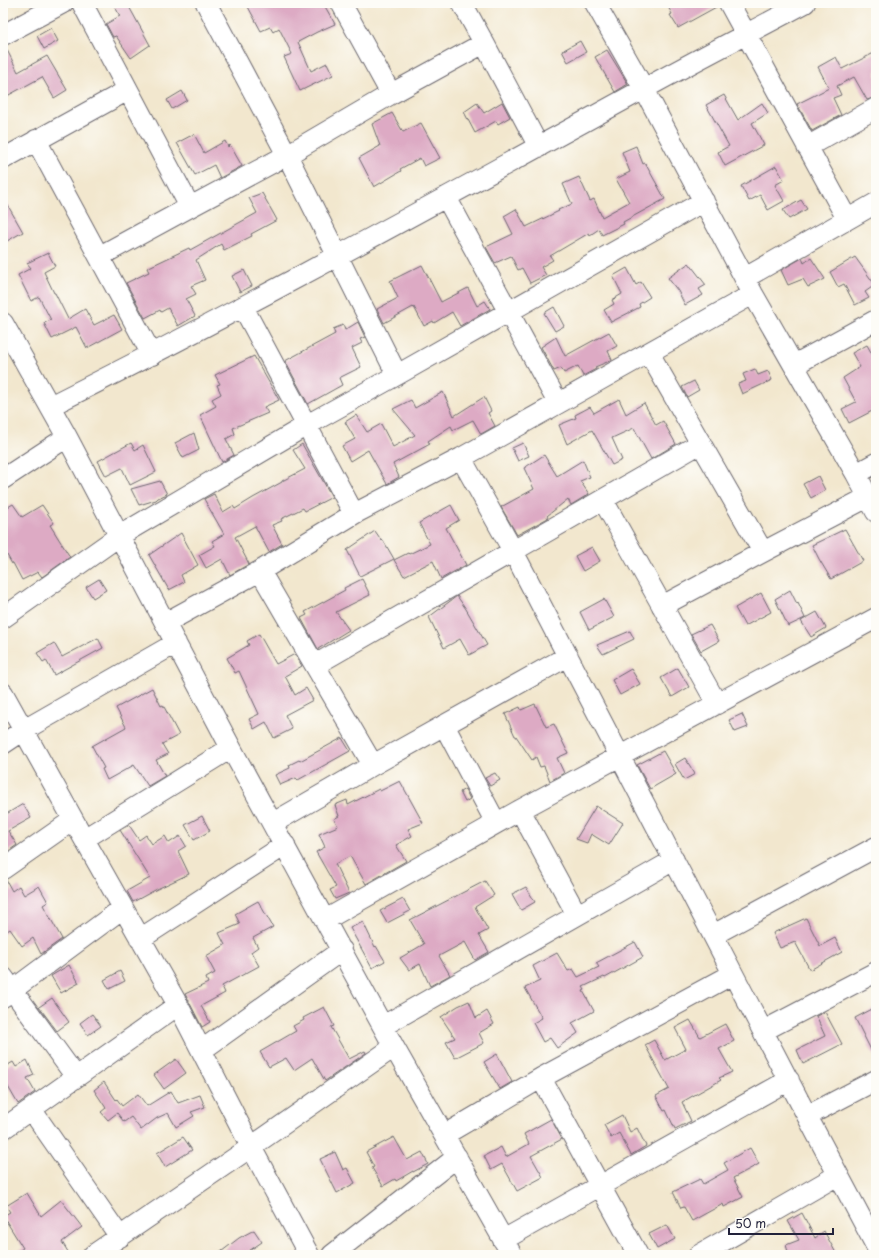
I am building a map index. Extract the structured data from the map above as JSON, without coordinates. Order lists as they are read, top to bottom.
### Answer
{
  "scale_bar": "50 m"
}
